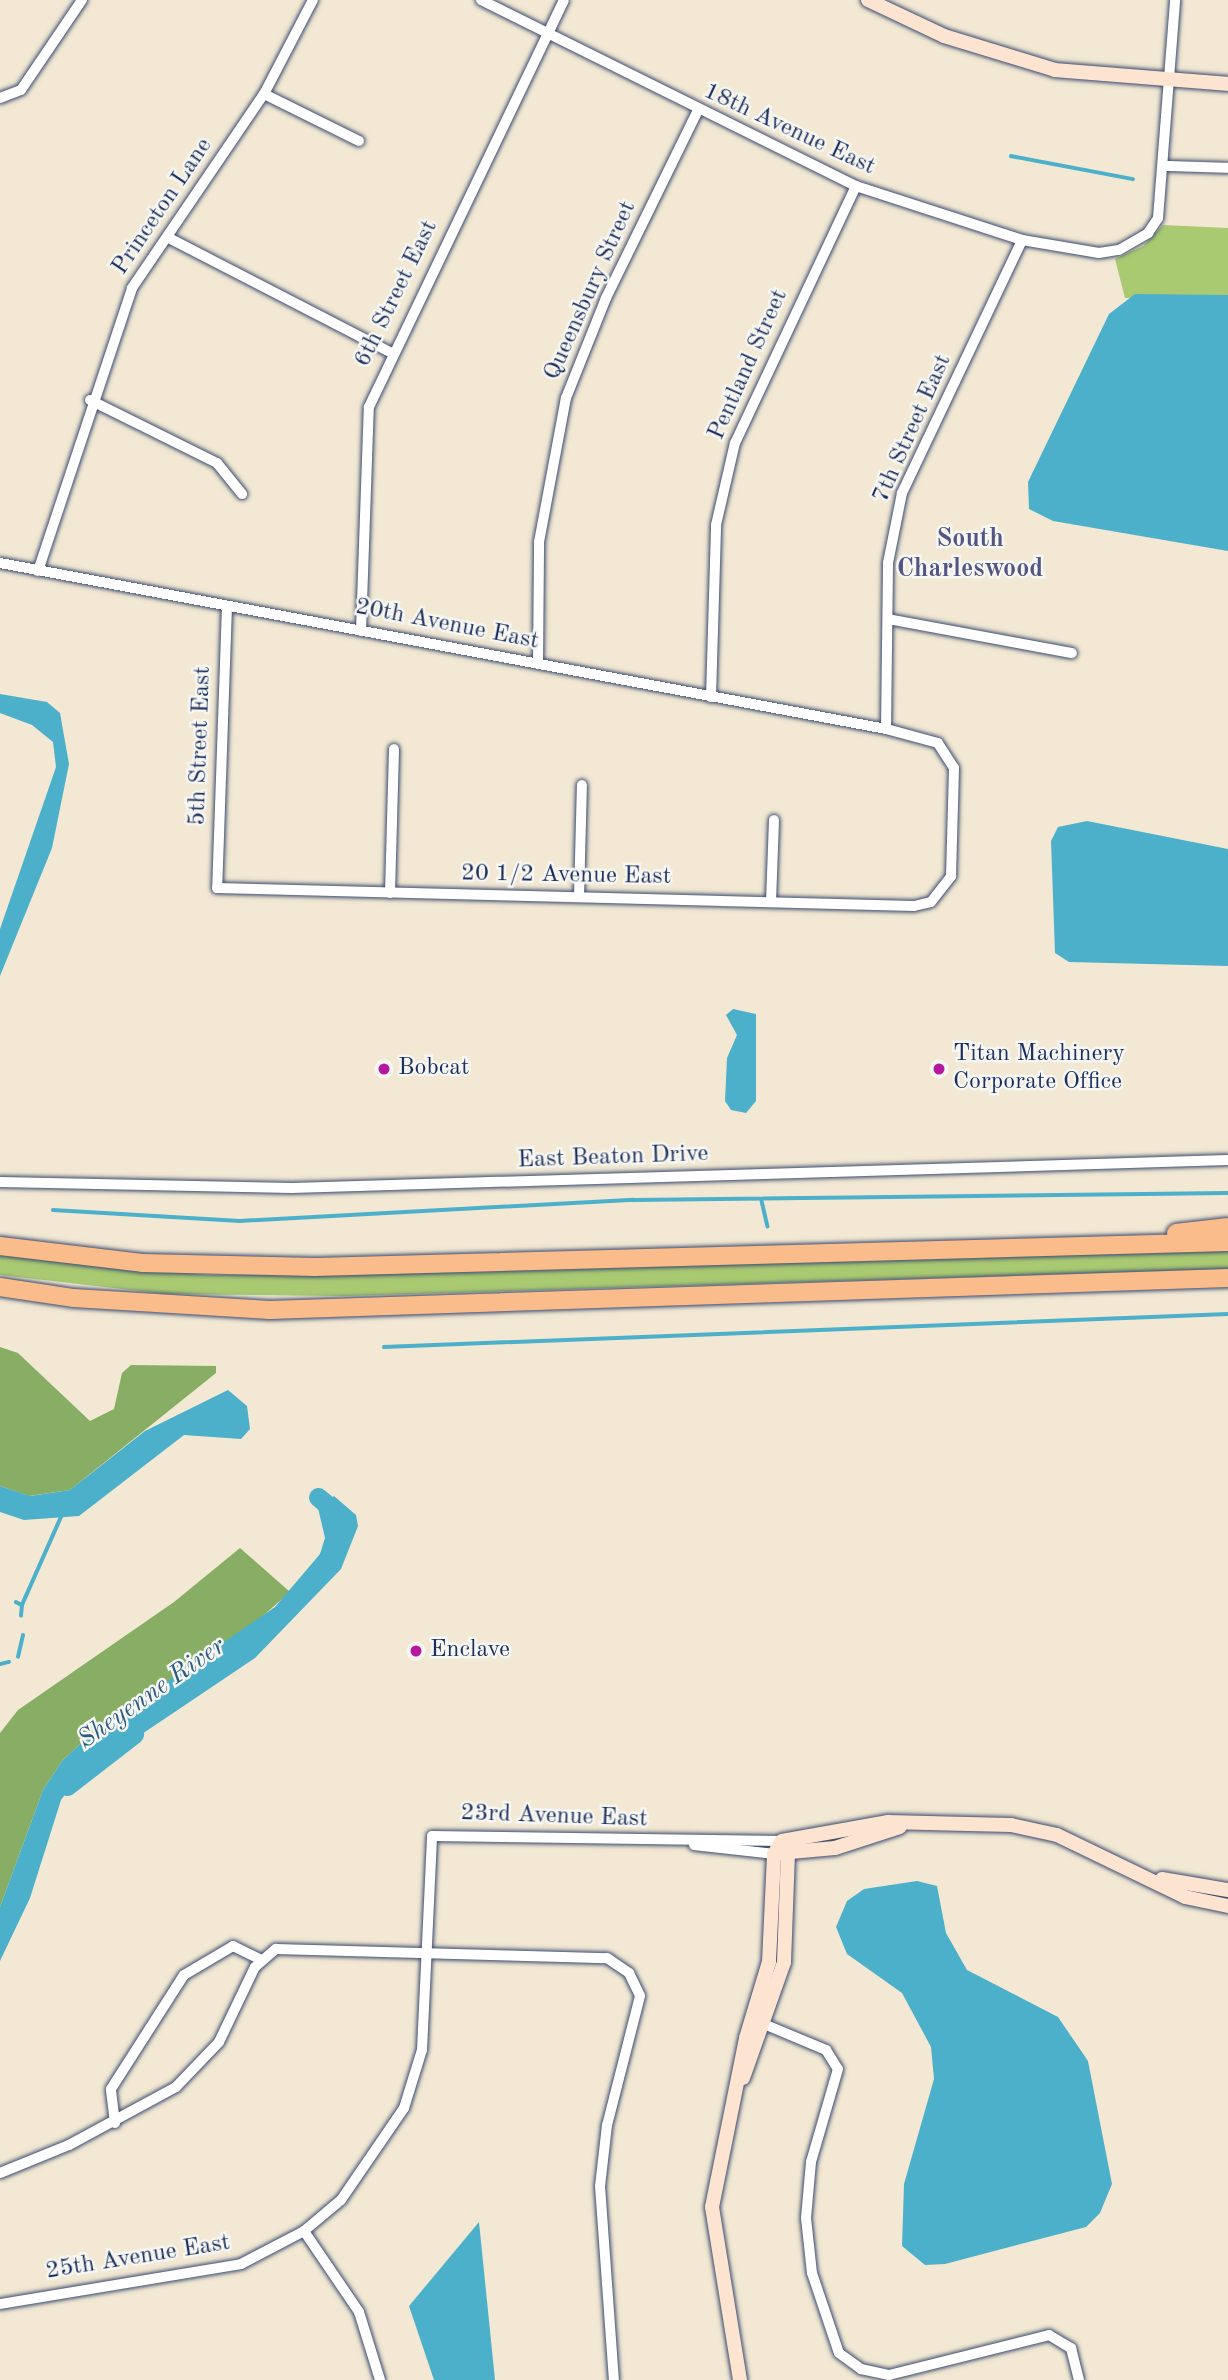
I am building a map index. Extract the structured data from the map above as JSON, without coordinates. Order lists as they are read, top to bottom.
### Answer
{
  "streets": {
    "street": [
      "18th Avenue East",
      "Princeton Lane",
      "Queensbury Street",
      "6th Street East",
      "Pentland Street",
      "7th Street East",
      "20th Avenue East",
      "5th Street East",
      "20 1/2 Avenue East",
      "East Beaton Drive",
      "23rd Avenue East",
      "25th Avenue East"
    ]
  },
  "crossings": [
    ["18th Avenue East", "Queensbury Street"],
    ["18th Avenue East", "6th Street East"],
    ["18th Avenue East", "Pentland Street"],
    ["18th Avenue East", "7th Street East"],
    ["Princeton Lane", "20th Avenue East"],
    ["Queensbury Street", "20th Avenue East"],
    ["6th Street East", "20th Avenue East"],
    ["Pentland Street", "20th Avenue East"],
    ["7th Street East", "20th Avenue East"],
    ["7th Street East", "20 1/2 Avenue East"],
    ["20th Avenue East", "5th Street East"],
    ["20th Avenue East", "20 1/2 Avenue East"],
    ["5th Street East", "20 1/2 Avenue East"],
    ["23rd Avenue East", "25th Avenue East"]
  ],
  "districts": ["South Charleswood"],
  "water": ["Sheyenne River"],
  "places": ["Bobcat", "Titan Machinery Corporate Office", "Enclave"]
}
